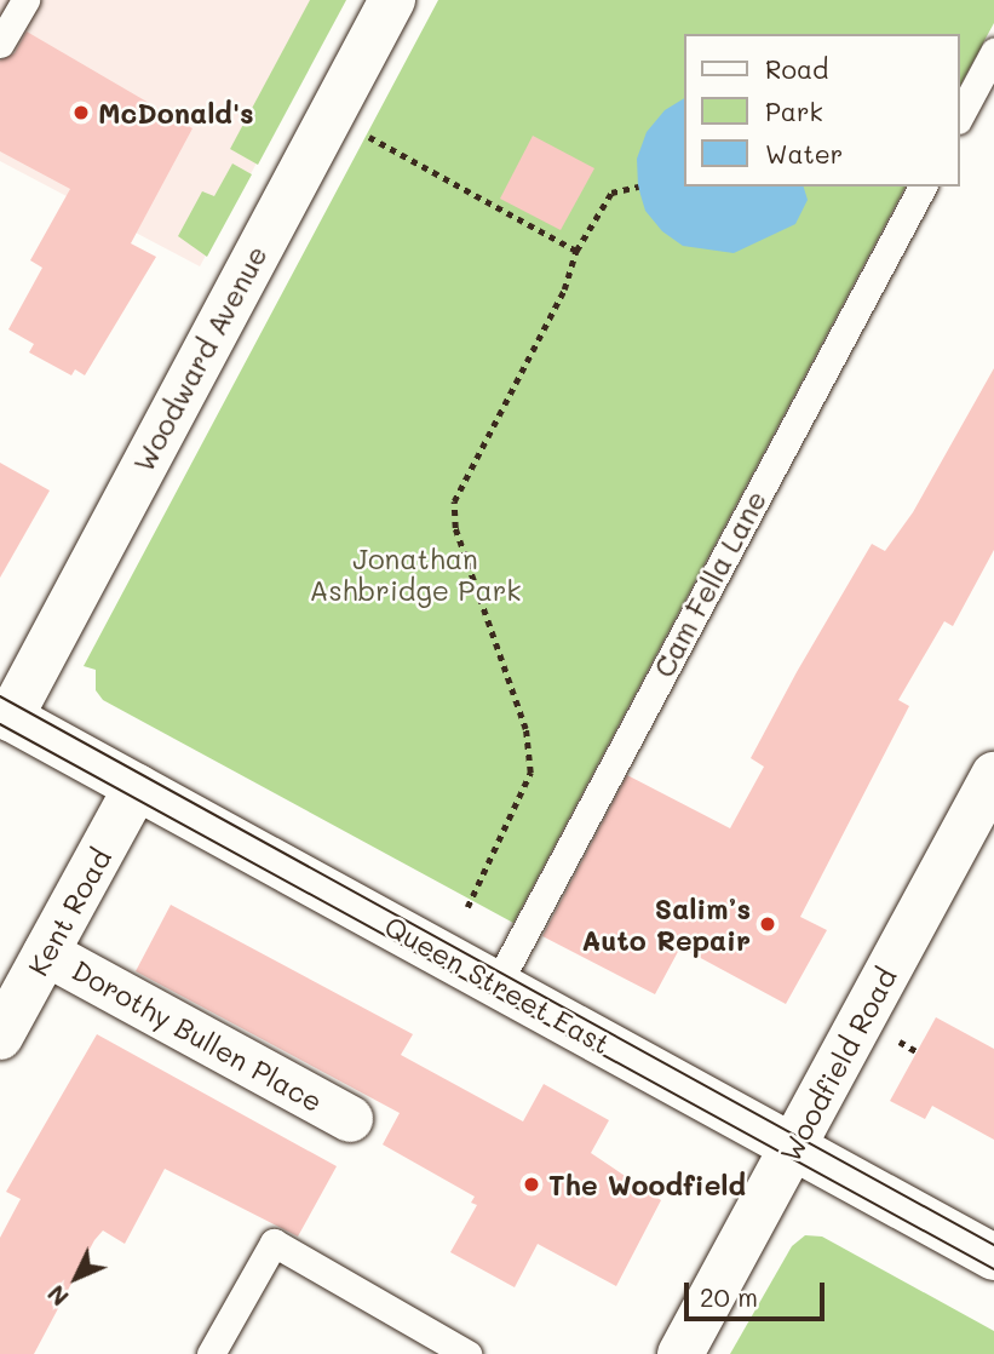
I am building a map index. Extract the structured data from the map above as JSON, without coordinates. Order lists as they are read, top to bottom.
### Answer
{
  "streets": {
    "street": [
      "Woodward Avenue",
      "Kent Road",
      "Queen Street East",
      "Dorothy Bullen Place",
      "Woodfield Road"
    ],
    "lane": ["Cam Fella Lane"]
  },
  "crossings": [
    ["Woodward Avenue", "Queen Street East"],
    ["Cam Fella Lane", "Queen Street East"],
    ["Kent Road", "Queen Street East"],
    ["Kent Road", "Dorothy Bullen Place"],
    ["Queen Street East", "Woodfield Road"]
  ],
  "parks": ["Jonathan Ashbridge Park"],
  "places": ["McDonald's", "Salim’s Auto Repair", "The Woodfield"],
  "legend": ["Road", "Park", "Water"],
  "scale_bar": "20 m",
  "north": "bottom left"
}
